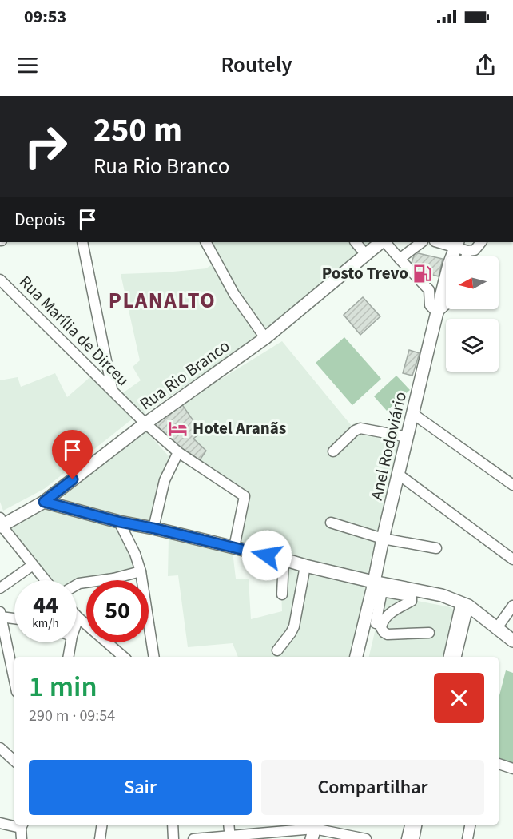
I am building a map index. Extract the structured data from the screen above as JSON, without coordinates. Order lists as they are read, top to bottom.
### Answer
{
  "streets": {
    "main road": ["Rua Rio Branco", "Anel Rodoviário"],
    "street": ["Rua Marília de Dirceu"]
  },
  "crossings": [
    ["Rua Marília de Dirceu", "Rua Rio Branco"]
  ],
  "districts": ["PLANALTO"],
  "places": {
    "fuel station": ["Posto Trevo"],
    "hotel": ["Hotel Aranãs"]
  },
  "north": "left",
  "page": {
    "status": "09:53",
    "header": "Routely",
    "turn": ["250 m", "Rua Rio Branco"],
    "then": "Depois",
    "speed": "44 km/h",
    "limit": "50",
    "heading": ["1 min", "290 m · 09:54"],
    "buttons": ["Sair", "Compartilhar"]
  }
}
